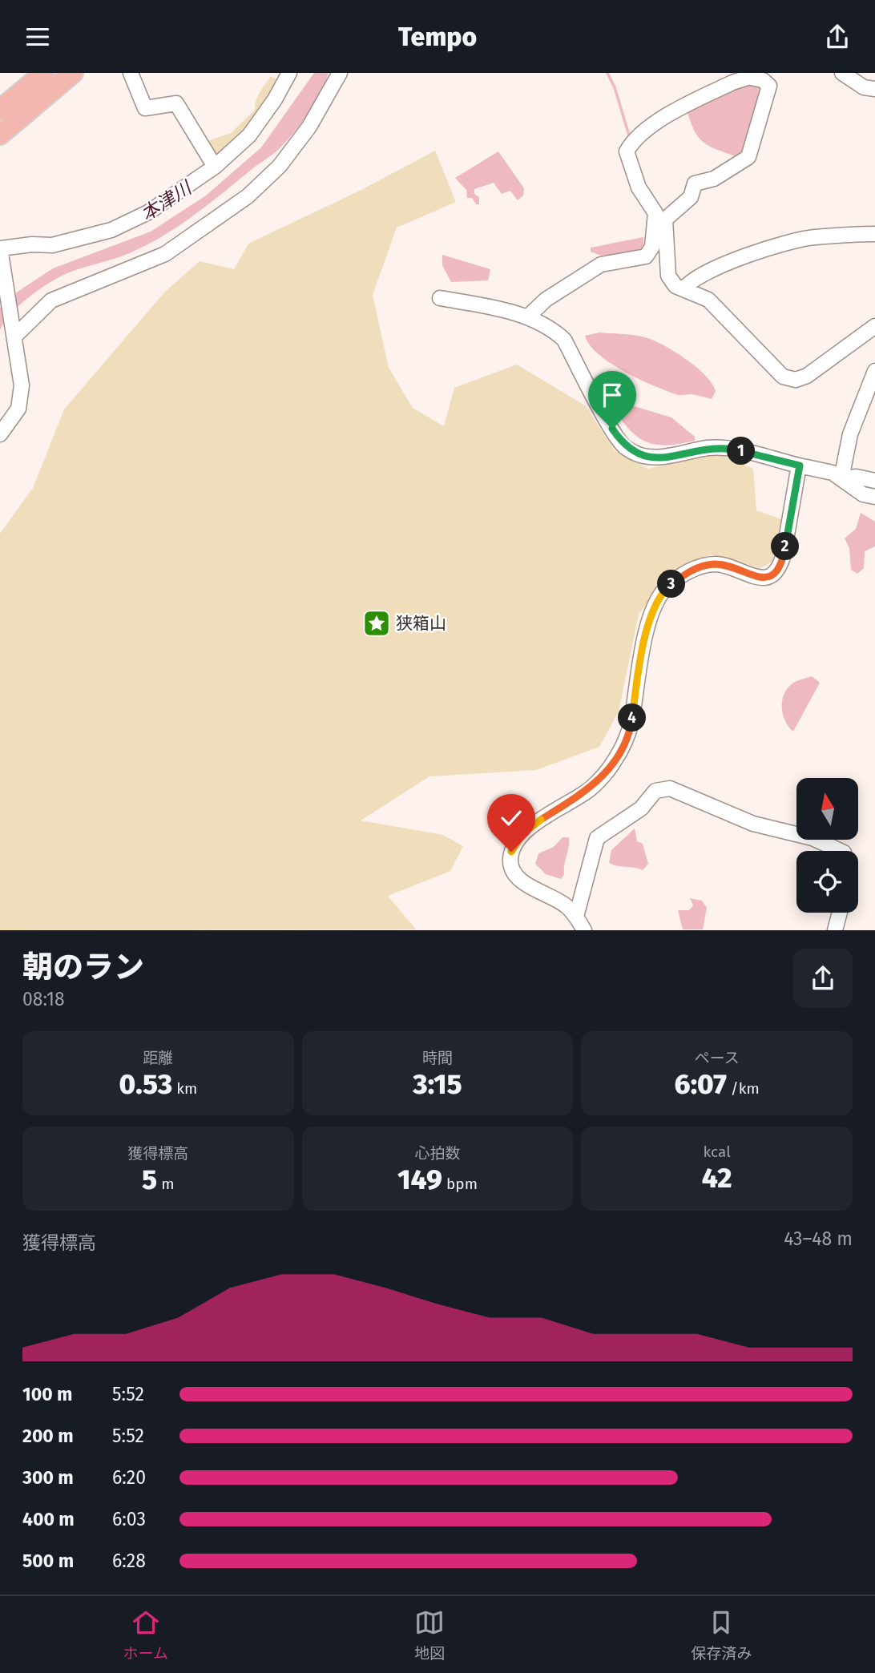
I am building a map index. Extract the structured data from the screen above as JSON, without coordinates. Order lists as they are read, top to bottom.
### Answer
{
  "water": ["本津川"],
  "places": {
    "place": ["狭箱山"]
  },
  "north": "top",
  "page": {
    "header": "Tempo",
    "pins": [
      "1",
      "2",
      "3",
      "4"
    ],
    "heading": ["朝のラン", "08:18"],
    "stats": [
      ["距離", "0.53 km"],
      ["時間", "3:15"],
      ["ペース", "6:07 /km"],
      ["獲得標高", "5 m"],
      ["心拍数", "149 bpm"],
      ["kcal", "42"]
    ],
    "chart": ["獲得標高", "43–48 m"],
    "list": [
      {
        "name": "100 m",
        "note": "5:52"
      },
      {
        "name": "200 m",
        "note": "5:52"
      },
      {
        "name": "300 m",
        "note": "6:20"
      },
      {
        "name": "400 m",
        "note": "6:03"
      },
      {
        "name": "500 m",
        "note": "6:28"
      }
    ],
    "tabs": ["ホーム", "地図", "保存済み"]
  }
}
